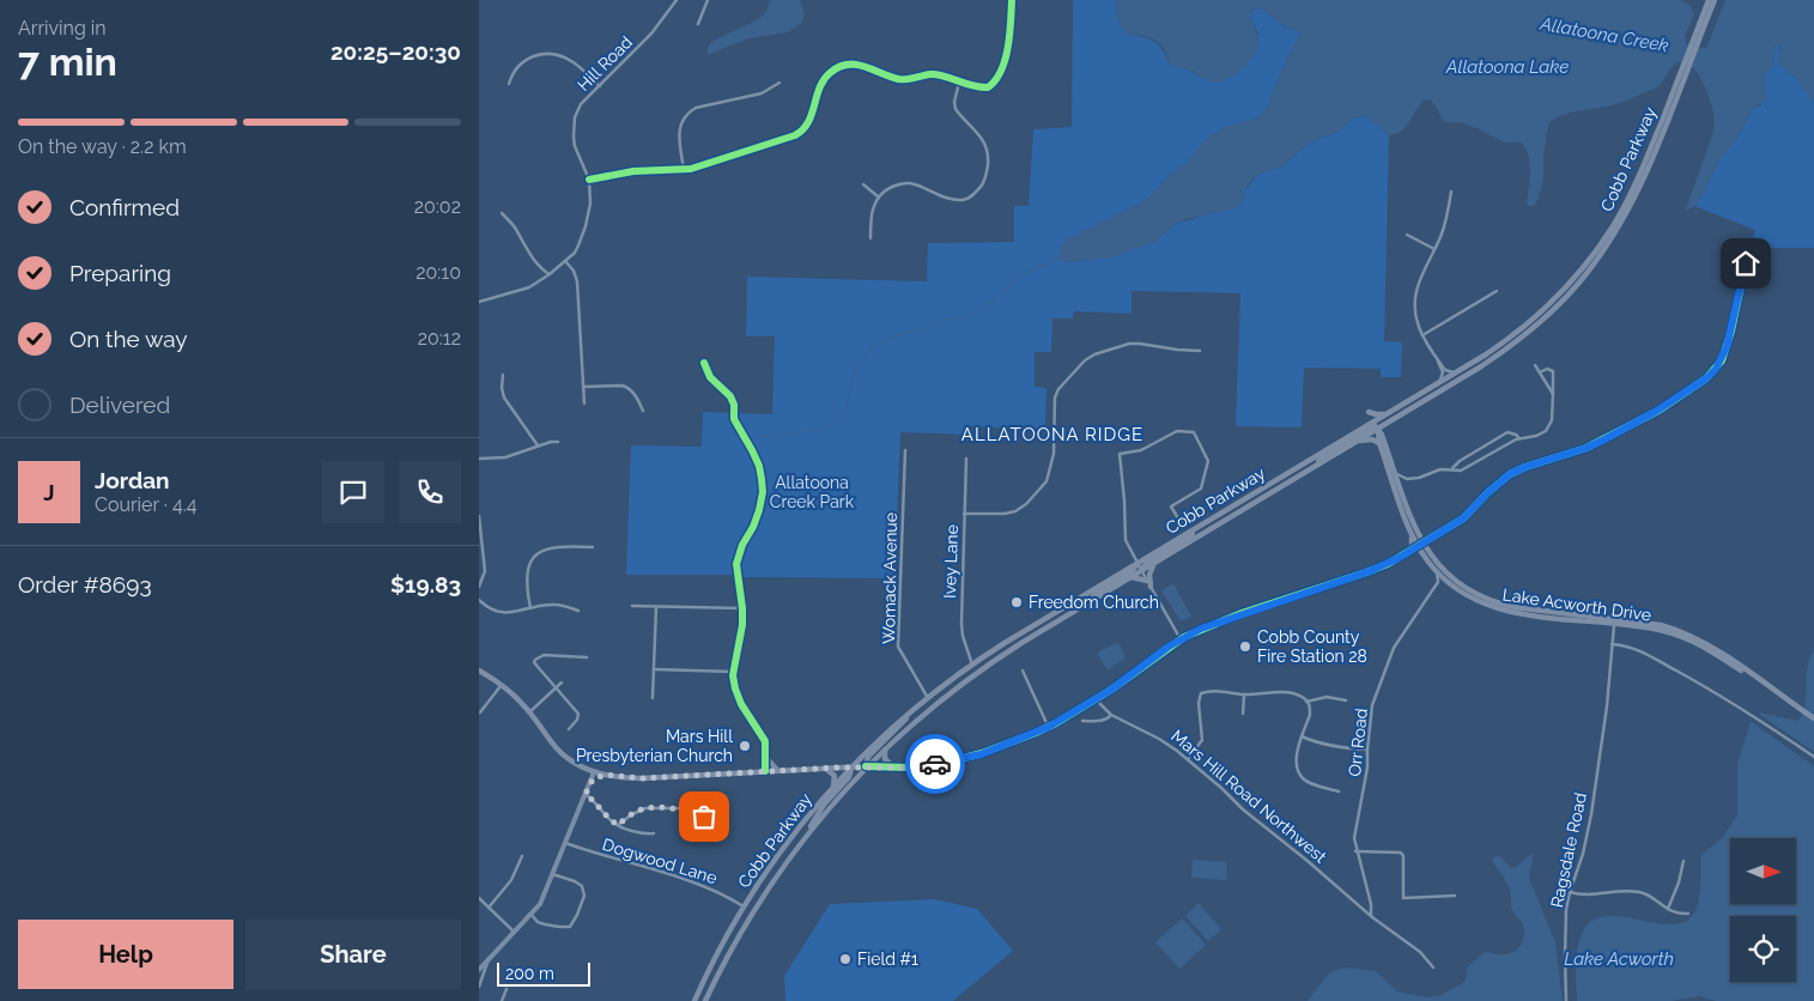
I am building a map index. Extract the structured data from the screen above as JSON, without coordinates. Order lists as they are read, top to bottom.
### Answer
{
  "streets": {
    "main road": ["Cobb Parkway", "Lake Acworth Drive"],
    "street": [
      "Hill Road",
      "Ivey Lane",
      "Womack Avenue",
      "Orr Road",
      "Mars Hill Road Northwest",
      "Ragsdale Road",
      "Dogwood Lane"
    ]
  },
  "crossings": [
    ["Cobb Parkway", "Ivey Lane"],
    ["Cobb Parkway", "Womack Avenue"],
    ["Cobb Parkway", "Lake Acworth Drive"],
    ["Cobb Parkway", "Dogwood Lane"],
    ["Lake Acworth Drive", "Ragsdale Road"],
    ["Orr Road", "Mars Hill Road Northwest"]
  ],
  "districts": ["ALLATOONA RIDGE"],
  "water": ["Allatoona Creek", "Allatoona Lake", "Lake Acworth"],
  "parks": ["Allatoona Creek Park"],
  "places": [
    "Freedom Church",
    "Cobb County Fire Station 28",
    "Mars Hill Presbyterian Church",
    "Field #1"
  ],
  "scale_bar": "200 m",
  "north": "right",
  "page": {
    "heading": ["7 min", "Arriving in", "20:25–20:30"],
    "panel": [
      "Jordan",
      "Courier · 4.4",
      "Order #8693",
      "$19.83"
    ],
    "bar": "On the way · 2.2 km",
    "list": [
      ["Confirmed", "20:02"],
      ["Preparing", "20:10"],
      ["On the way", "20:12"],
      "Delivered"
    ],
    "round": "J",
    "buttons": ["Help", "Share"],
    "scale": "200 m"
  }
}
